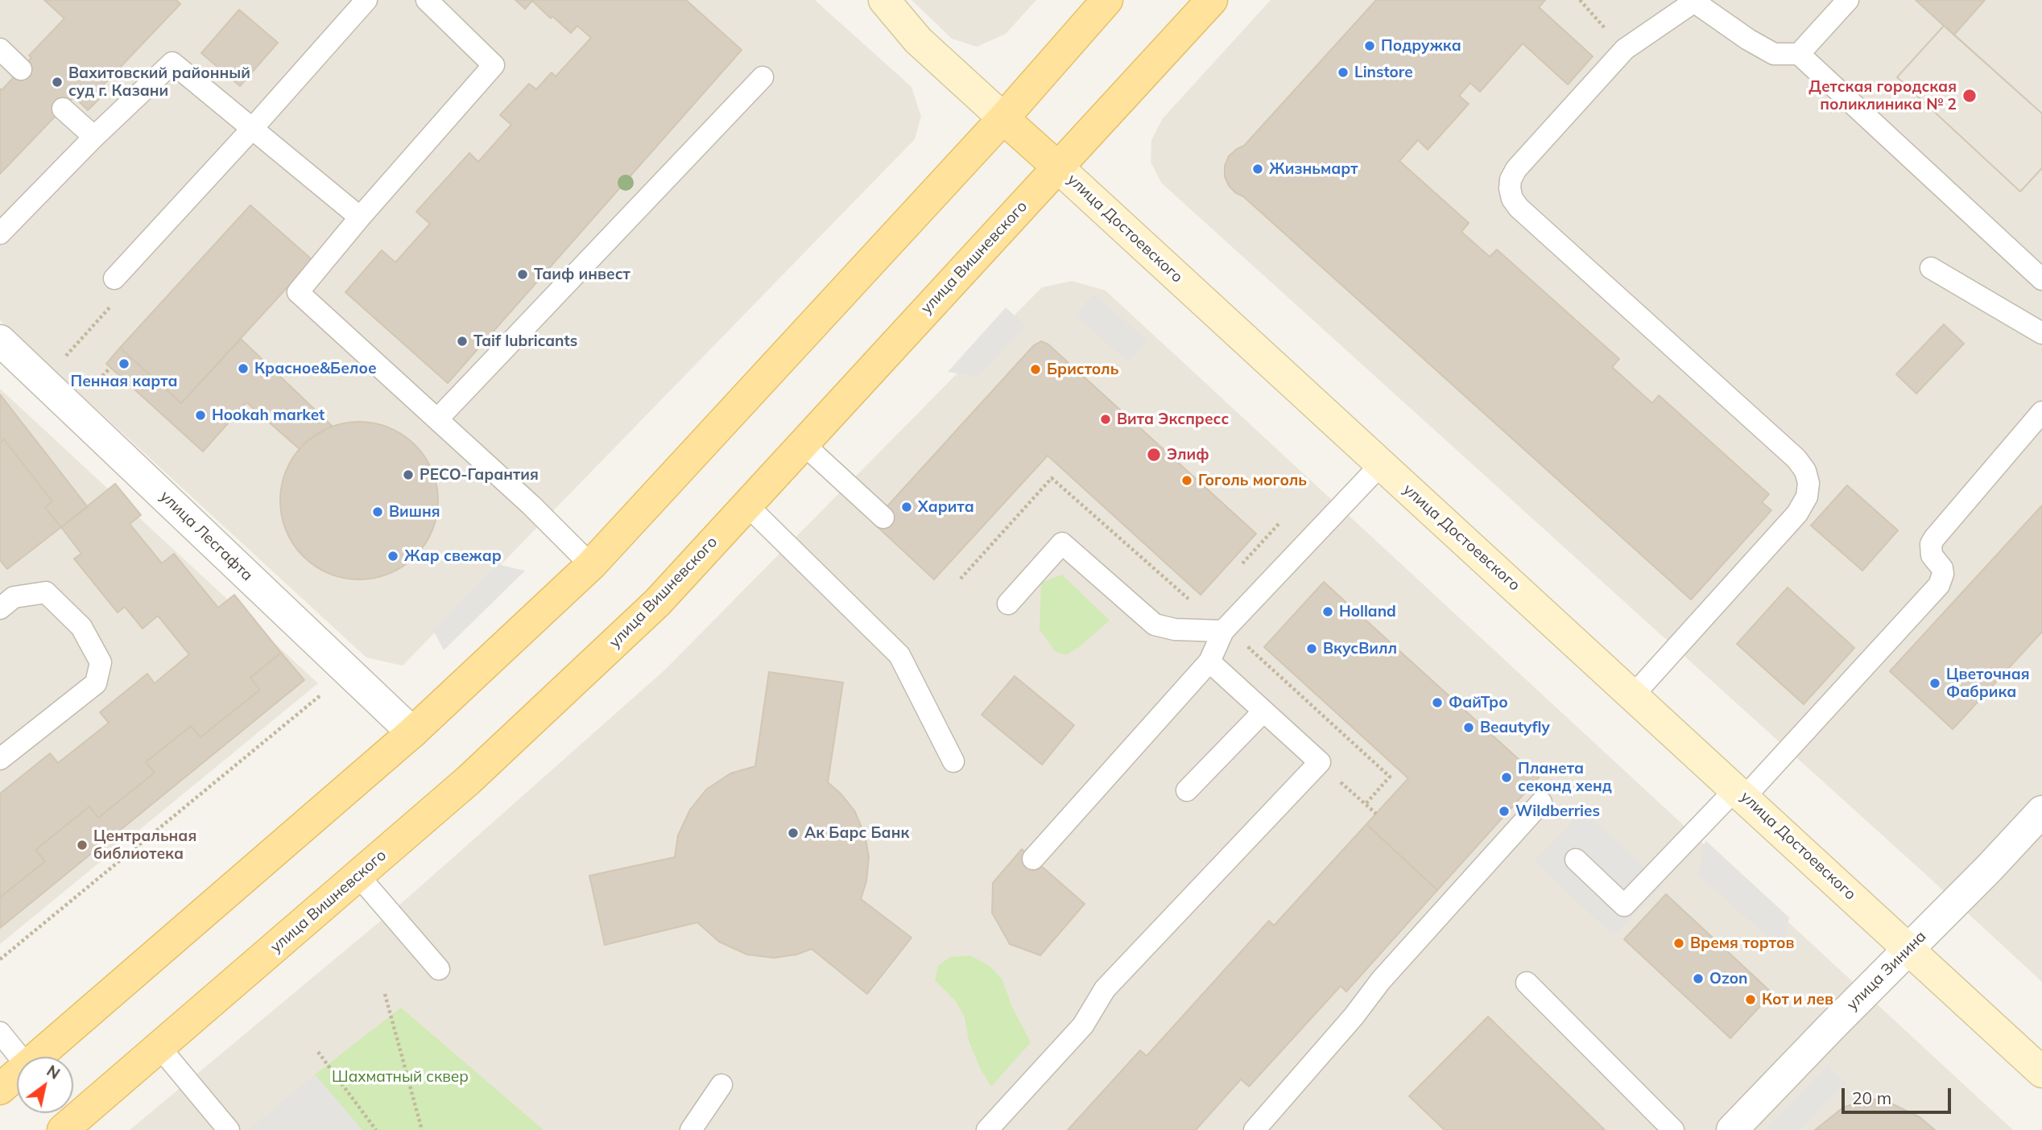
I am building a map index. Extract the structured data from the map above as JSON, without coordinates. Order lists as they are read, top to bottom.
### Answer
{
  "streets": {
    "main road": ["улица Достоевского", "улица Вишневского"],
    "street": ["улица Лесгафта", "улица Зинина"]
  },
  "crossings": [
    ["улица Достоевского", "улица Вишневского"],
    ["улица Достоевского", "улица Зинина"]
  ],
  "parks": ["Шахматный сквер"],
  "places": [
    "Подружка",
    "Linstore",
    "Вахитовский районный суд г. Казани",
    "Детская городская поликлиника № 2",
    "Жизньмарт",
    "Таиф инвест",
    "Taif lubricants",
    "Пенная карта",
    "Красное&Белое",
    "Бристоль",
    "Hookah market",
    "Вита Экспресс",
    "Элиф",
    "РЕСО-Гарантия",
    "Гоголь моголь",
    "Харита",
    "Вишня",
    "Жар свежар",
    "Holland",
    "ВкусВилл",
    "Цветочная Фабрика",
    "ФайТро",
    "Beautyfly",
    "Планета секонд хенд",
    "Wildberries",
    "Ак Барс Банк",
    "Центральная библиотека",
    "Время тортов",
    "Ozon",
    "Кот и лев"
  ],
  "scale_bar": "20 m",
  "north": "top right"
}
